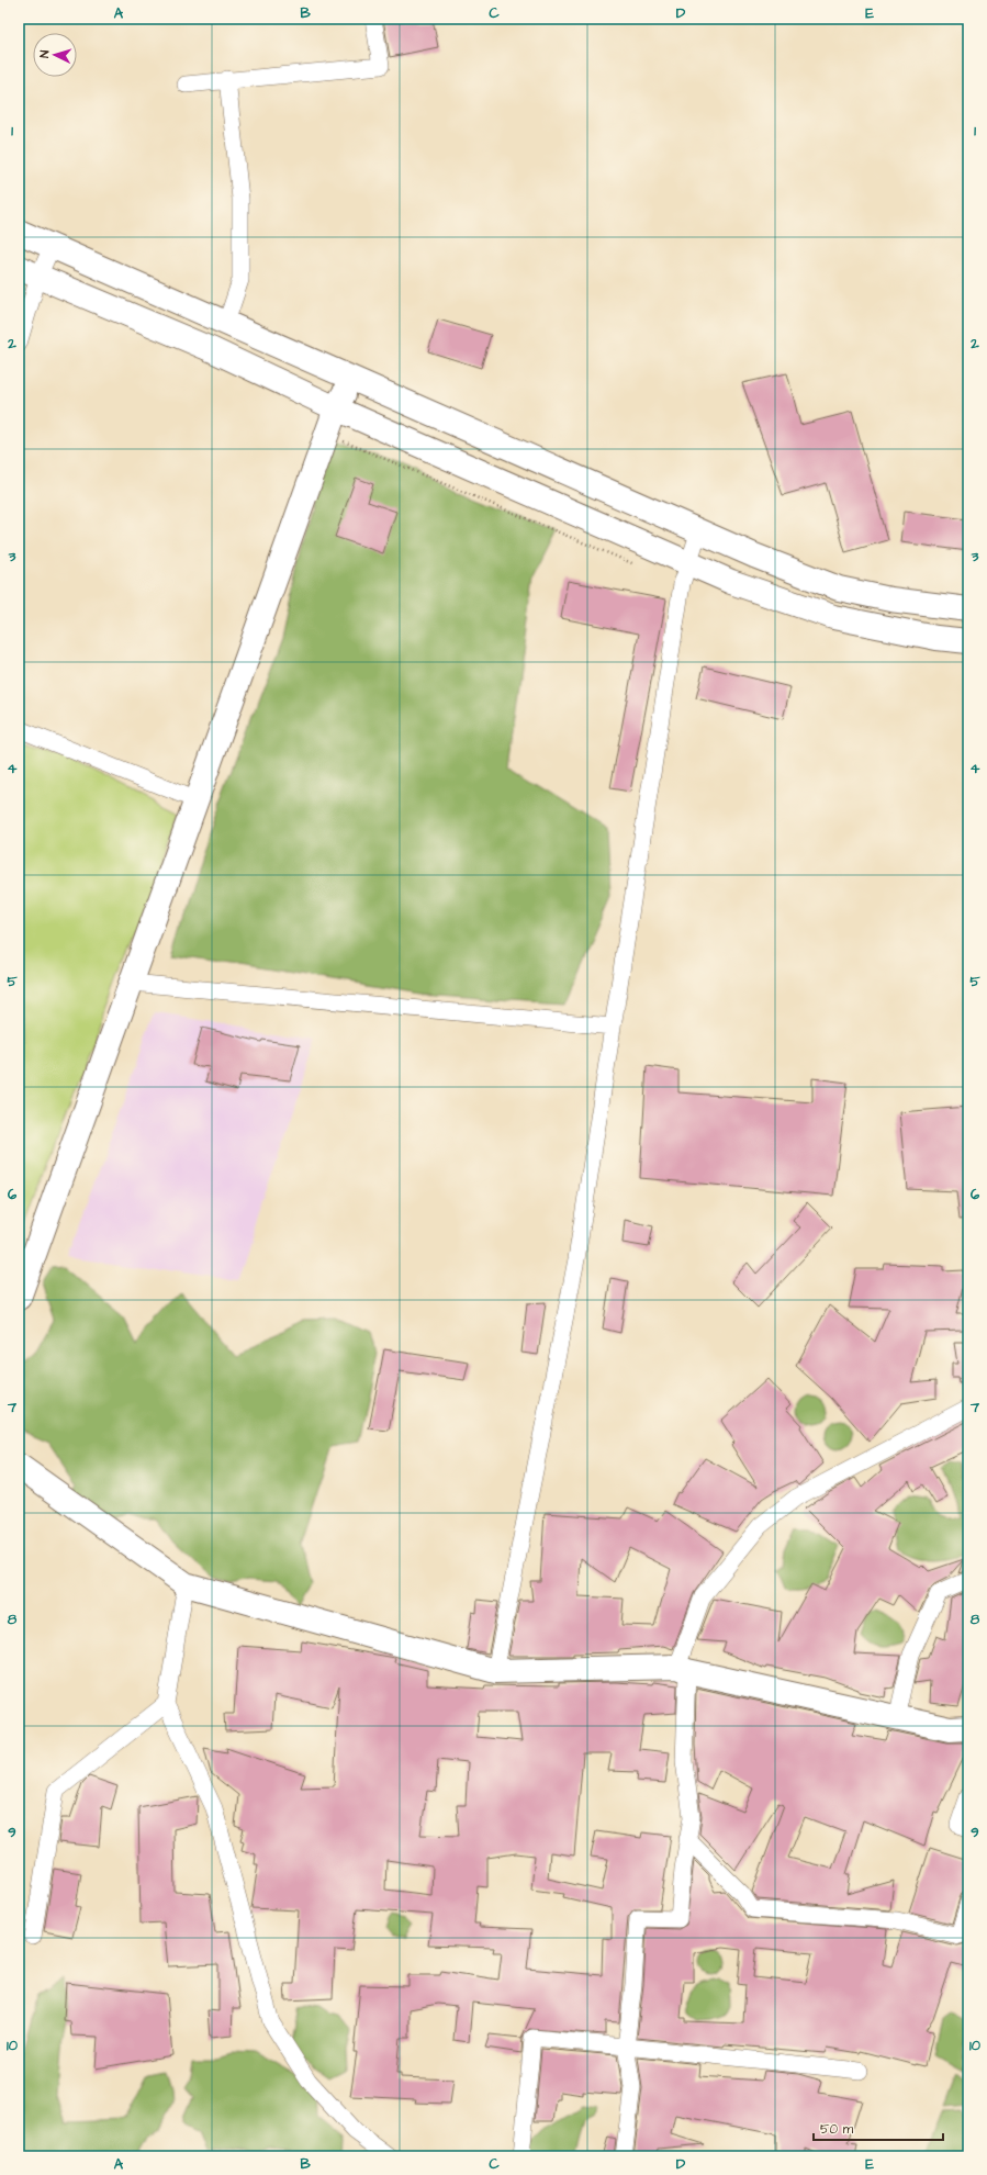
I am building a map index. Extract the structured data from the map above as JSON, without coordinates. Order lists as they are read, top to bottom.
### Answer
{
  "scale_bar": "50 m",
  "north": "left",
  "grid": {
    "columns": [
      "A",
      "B",
      "C",
      "D",
      "E"
    ],
    "rows": [
      "1",
      "2",
      "3",
      "4",
      "5",
      "6",
      "7",
      "8",
      "9",
      "10"
    ]
  }
}
